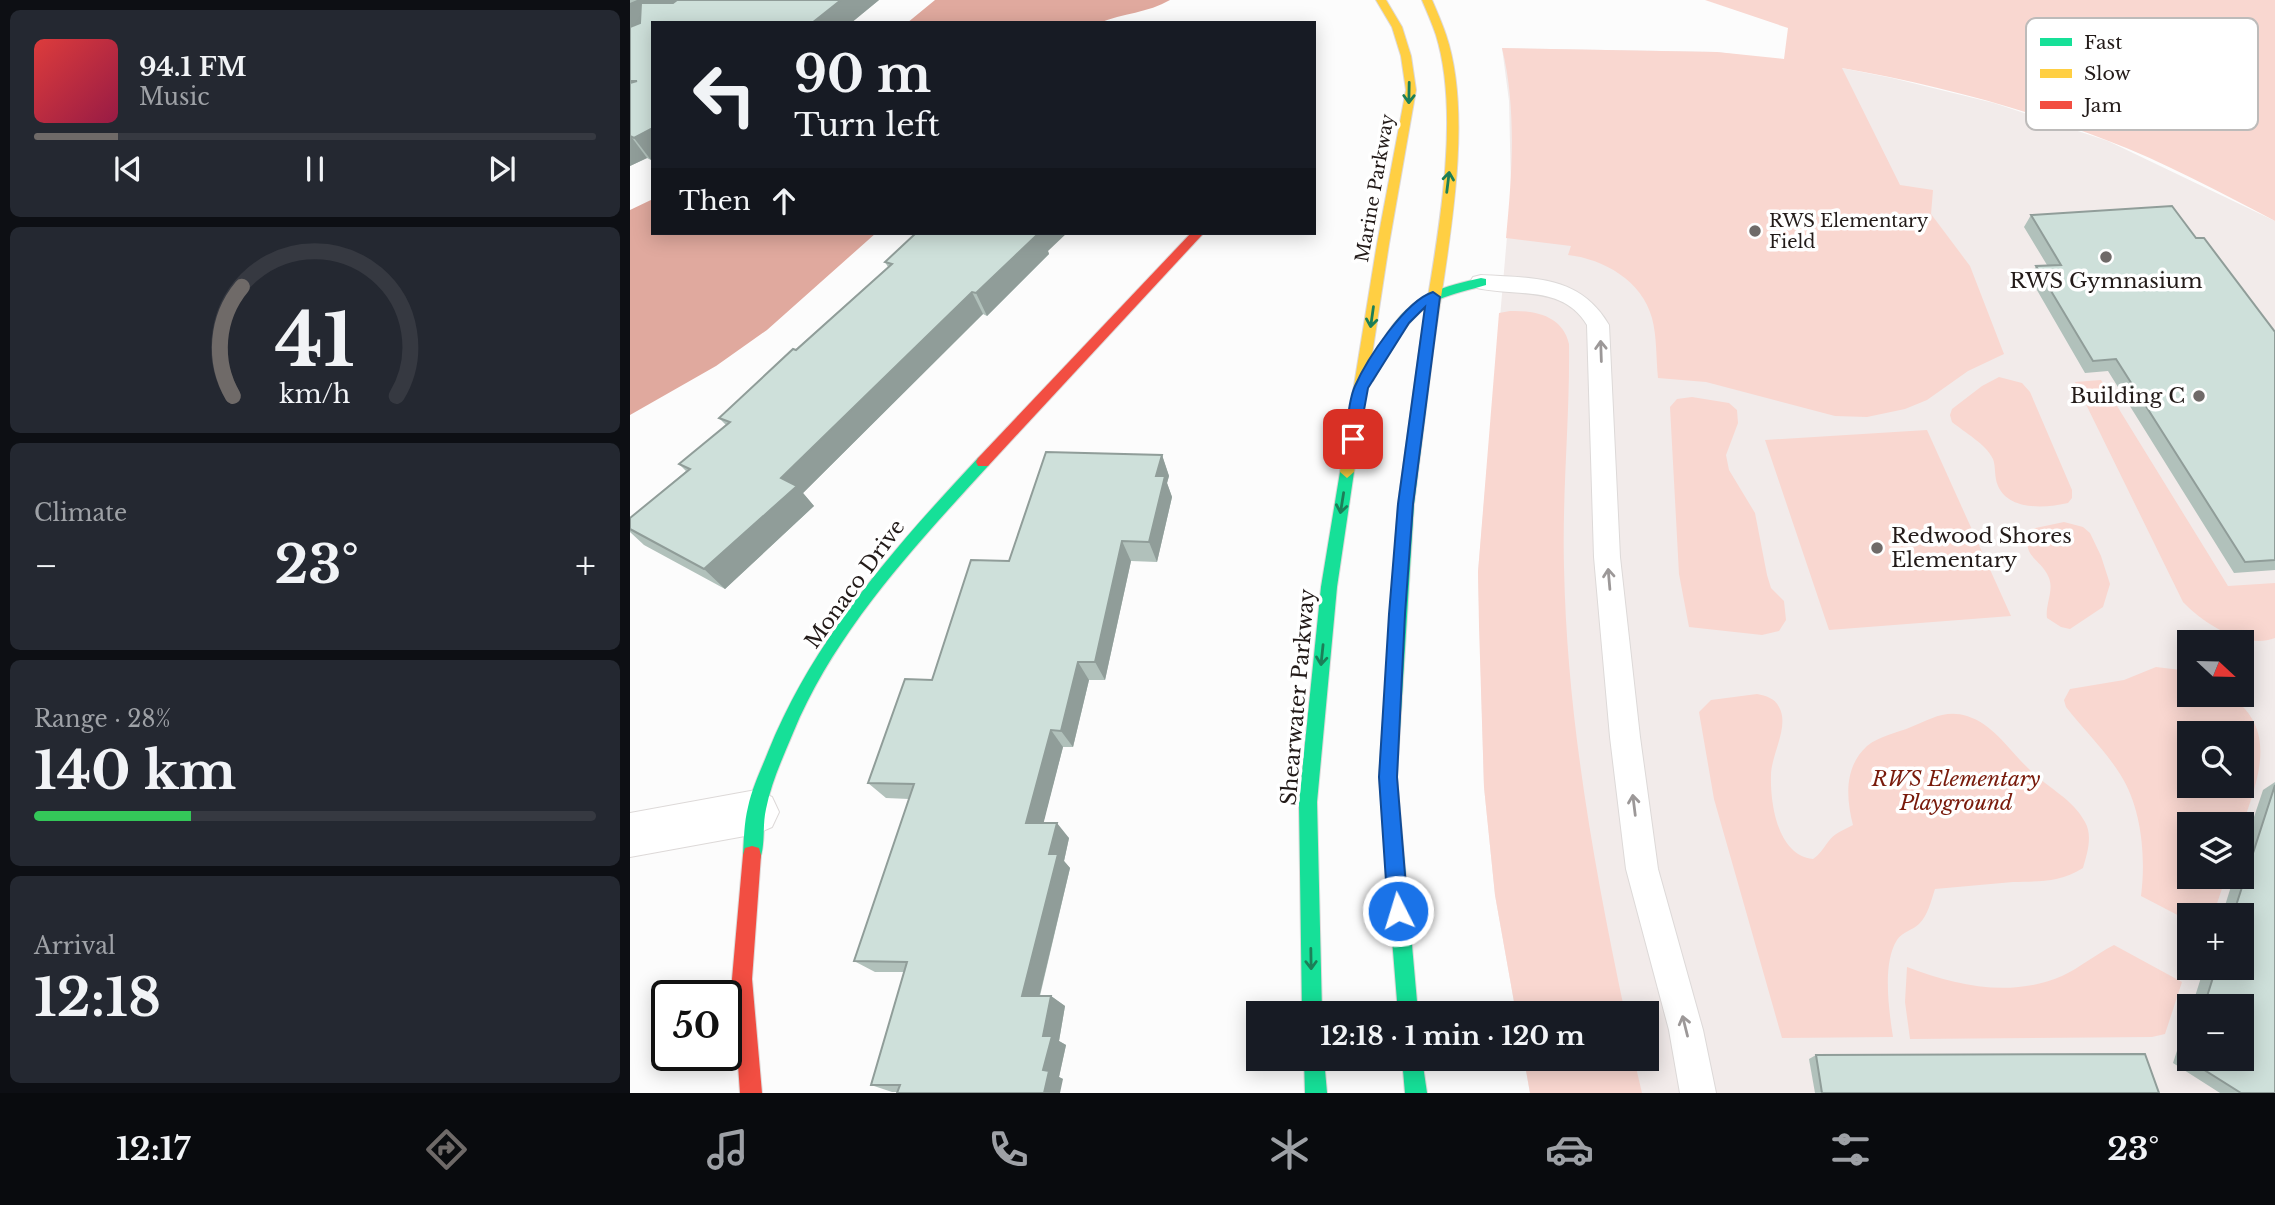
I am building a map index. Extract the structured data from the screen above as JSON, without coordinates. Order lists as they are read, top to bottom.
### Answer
{
  "streets": {
    "main road": ["Marine Parkway", "Monaco Drive", "Shearwater Parkway"]
  },
  "crossings": [
    ["Marine Parkway", "Shearwater Parkway"]
  ],
  "parks": ["RWS Elementary Playground"],
  "places": [
    "RWS Elementary Field",
    "RWS Gymnasium",
    "Building C",
    "Redwood Shores Elementary"
  ],
  "legend": ["Fast", "Slow", "Jam"],
  "north": "right",
  "page": {
    "turn": ["90 m", "Turn left"],
    "song": ["94.1 FM", "Music"],
    "then": "Then",
    "tile": [
      "Climate",
      ["Range · 28%", "140 km"],
      ["Arrival", "12:18"]
    ],
    "heat": ["−", "23°", "+"],
    "map_buttons": ["+", "−"],
    "limit": "50",
    "trip": "12:18 · 1 min · 120 m",
    "tabs": ["12:17", "23°"],
    "gauge": ["41", "km/h"]
  }
}
